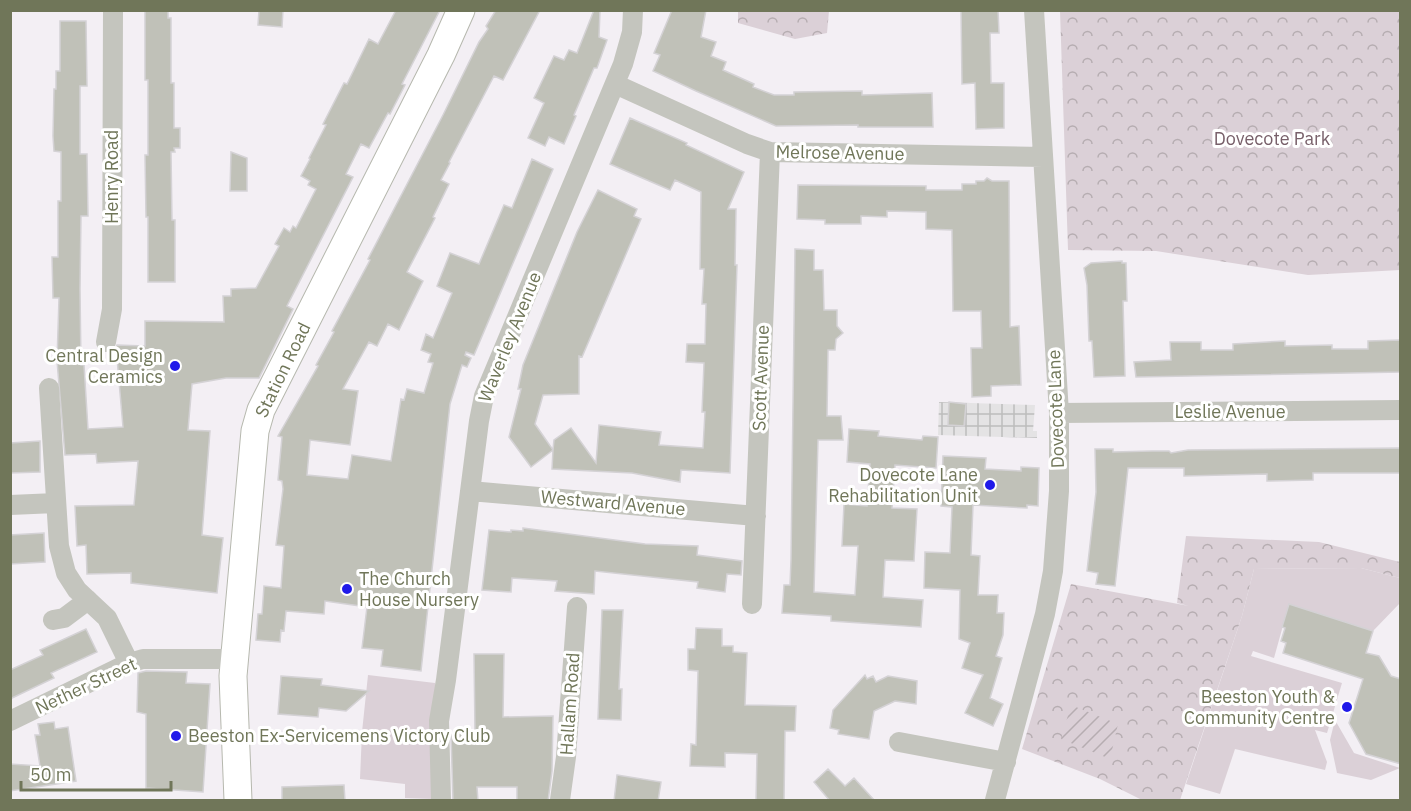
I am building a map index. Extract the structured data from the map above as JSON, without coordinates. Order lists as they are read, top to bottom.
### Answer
{
  "streets": {
    "main road": ["Station Road"],
    "street": [
      "Melrose Avenue",
      "Henry Road",
      "Waverley Avenue",
      "Scott Avenue",
      "Dovecote Lane",
      "Leslie Avenue",
      "Westward Avenue",
      "Nether Street",
      "Hallam Road"
    ]
  },
  "crossings": [
    ["Melrose Avenue", "Waverley Avenue"],
    ["Melrose Avenue", "Scott Avenue"],
    ["Melrose Avenue", "Dovecote Lane"],
    ["Waverley Avenue", "Westward Avenue"],
    ["Station Road", "Nether Street"],
    ["Scott Avenue", "Westward Avenue"],
    ["Dovecote Lane", "Leslie Avenue"]
  ],
  "parks": ["Dovecote Park"],
  "places": [
    "Central Design Ceramics",
    "Dovecote Lane Rehabilitation Unit",
    "The Church House Nursery",
    "Beeston Youth & Community Centre",
    "Beeston Ex-Servicemens Victory Club"
  ],
  "scale_bar": "50 m"
}
